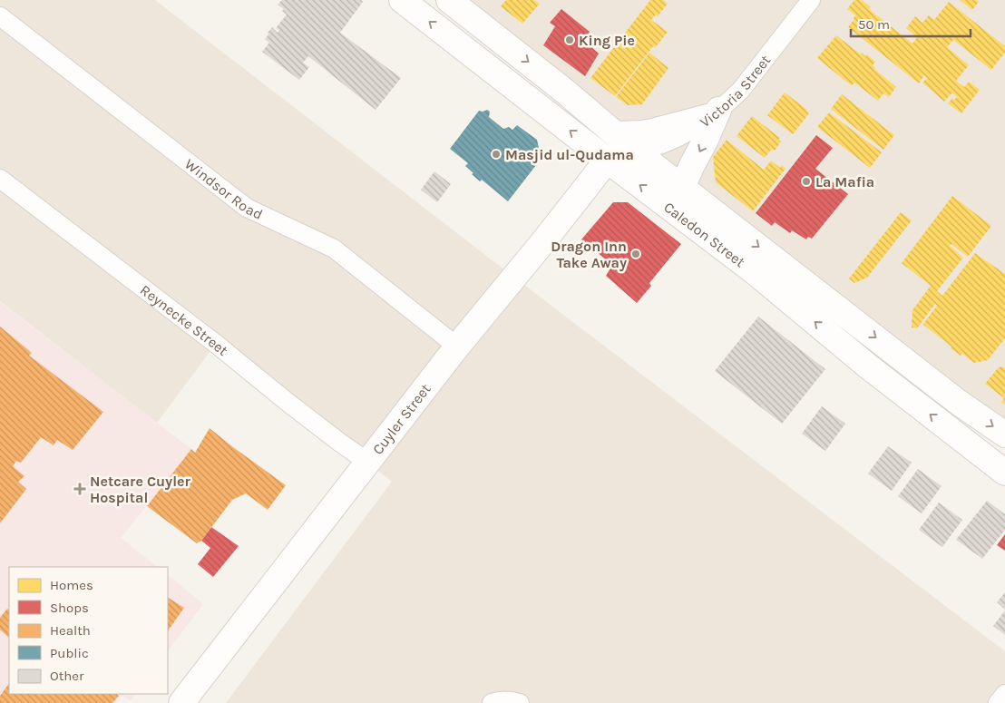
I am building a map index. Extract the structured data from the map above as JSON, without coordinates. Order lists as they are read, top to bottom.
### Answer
{
  "streets": {
    "main road": ["Caledon Street", "Cuyler Street"],
    "street": ["Victoria Street", "Windsor Road", "Reynecke Street"]
  },
  "crossings": [
    ["Victoria Street", "Caledon Street"],
    ["Windsor Road", "Cuyler Street"],
    ["Caledon Street", "Cuyler Street"],
    ["Reynecke Street", "Cuyler Street"]
  ],
  "places": {
    "other": [
      "King Pie",
      "Masjid ul-Qudama",
      "La Mafia",
      "Dragon Inn Take Away"
    ],
    "health": ["Netcare Cuyler Hospital"]
  },
  "legend": [
    "Homes",
    "Shops",
    "Health",
    "Public",
    "Other"
  ],
  "scale_bar": "50 m"
}
